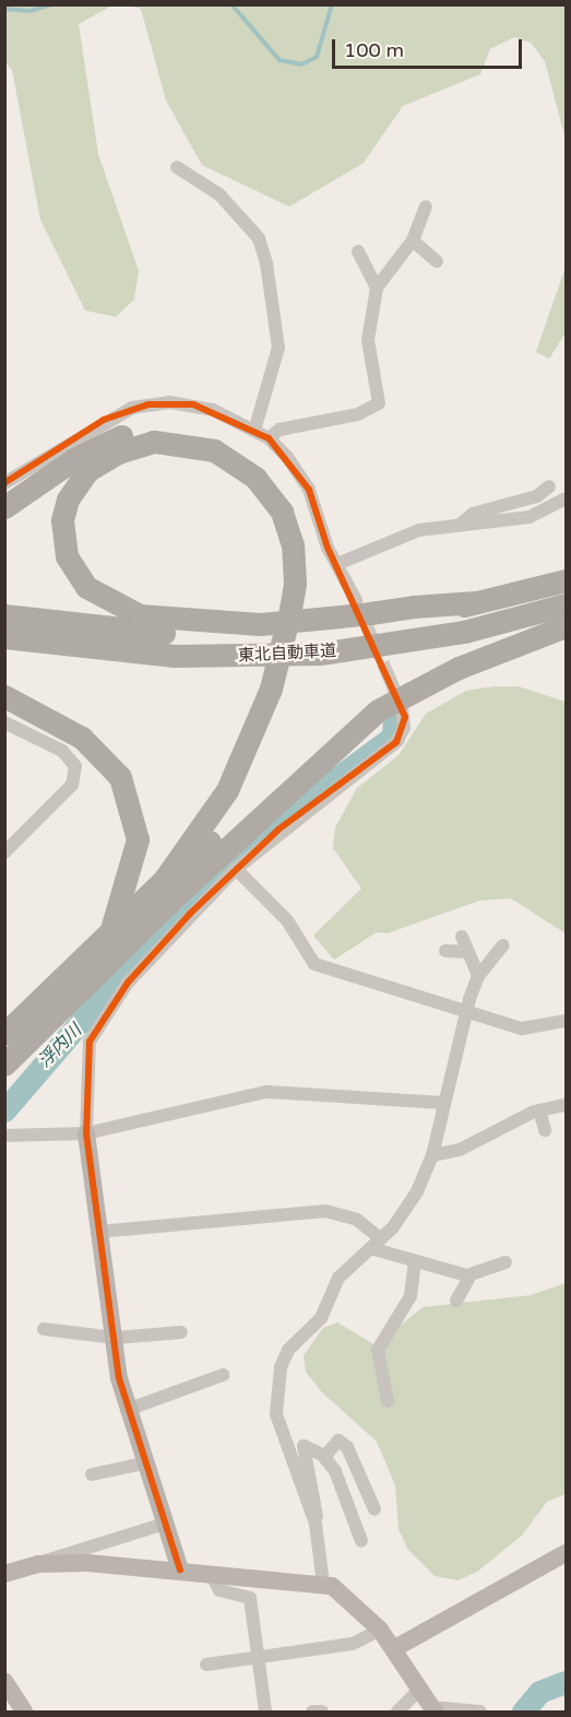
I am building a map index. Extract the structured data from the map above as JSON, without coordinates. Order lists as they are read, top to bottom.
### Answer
{
  "streets": {
    "highway": ["東北自動車道"]
  },
  "water": ["浮内川"],
  "scale_bar": "100 m"
}
